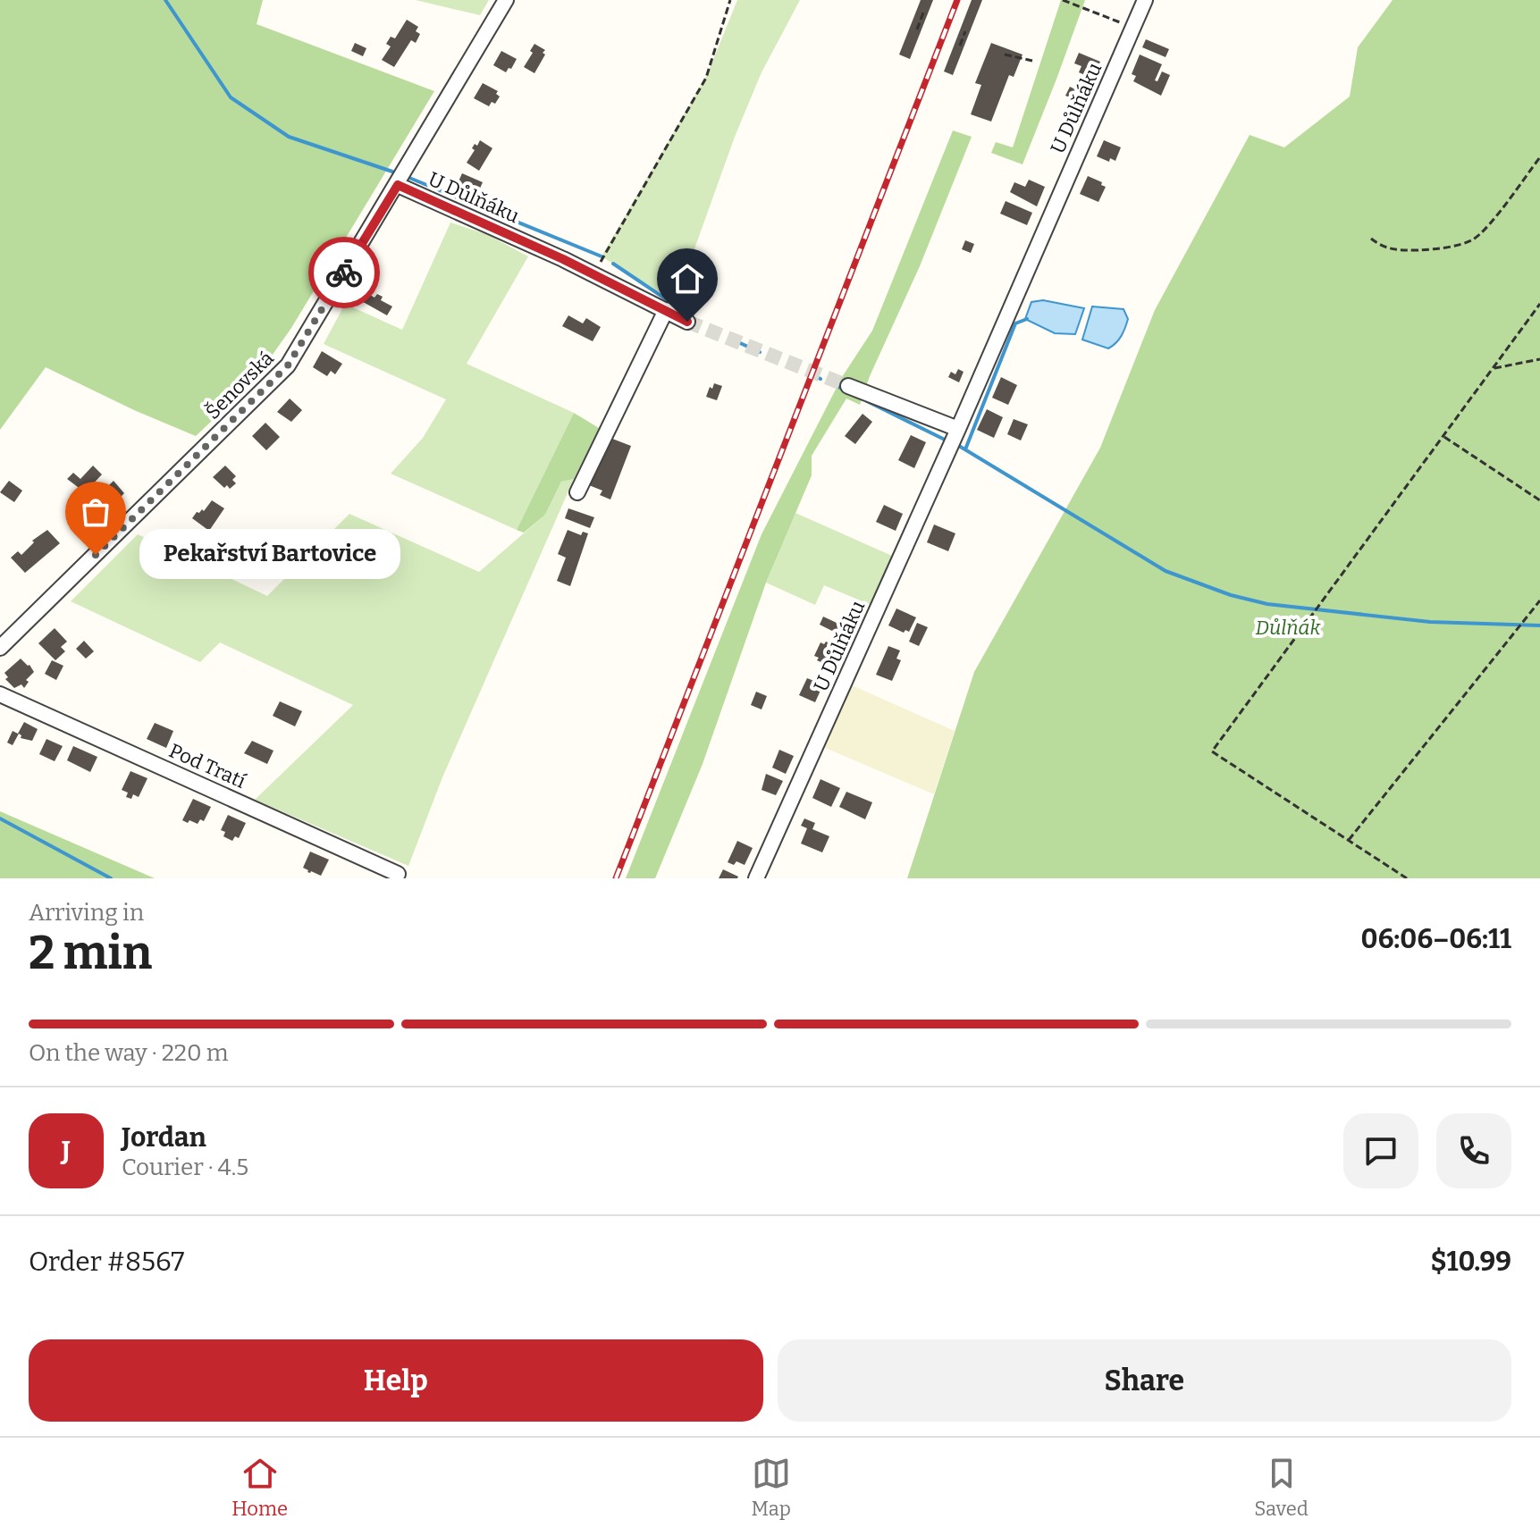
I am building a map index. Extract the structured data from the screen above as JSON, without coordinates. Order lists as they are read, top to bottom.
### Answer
{
  "streets": {
    "street": ["U Důlňáku", "Šenovská", "Pod Tratí"]
  },
  "crossings": [
    ["U Důlňáku", "Šenovská"]
  ],
  "parks": ["Důlňák"],
  "places": ["Pekařství Bartovice"],
  "page": {
    "bubble": "Pekařství Bartovice",
    "heading": ["2 min", "Arriving in", "06:06–06:11"],
    "panel": [
      "Jordan",
      "Courier · 4.5",
      "Order #8567",
      "$10.99"
    ],
    "bar": "On the way · 220 m",
    "round": "J",
    "buttons": ["Help", "Share"],
    "tabs": ["Home", "Map", "Saved"]
  }
}
